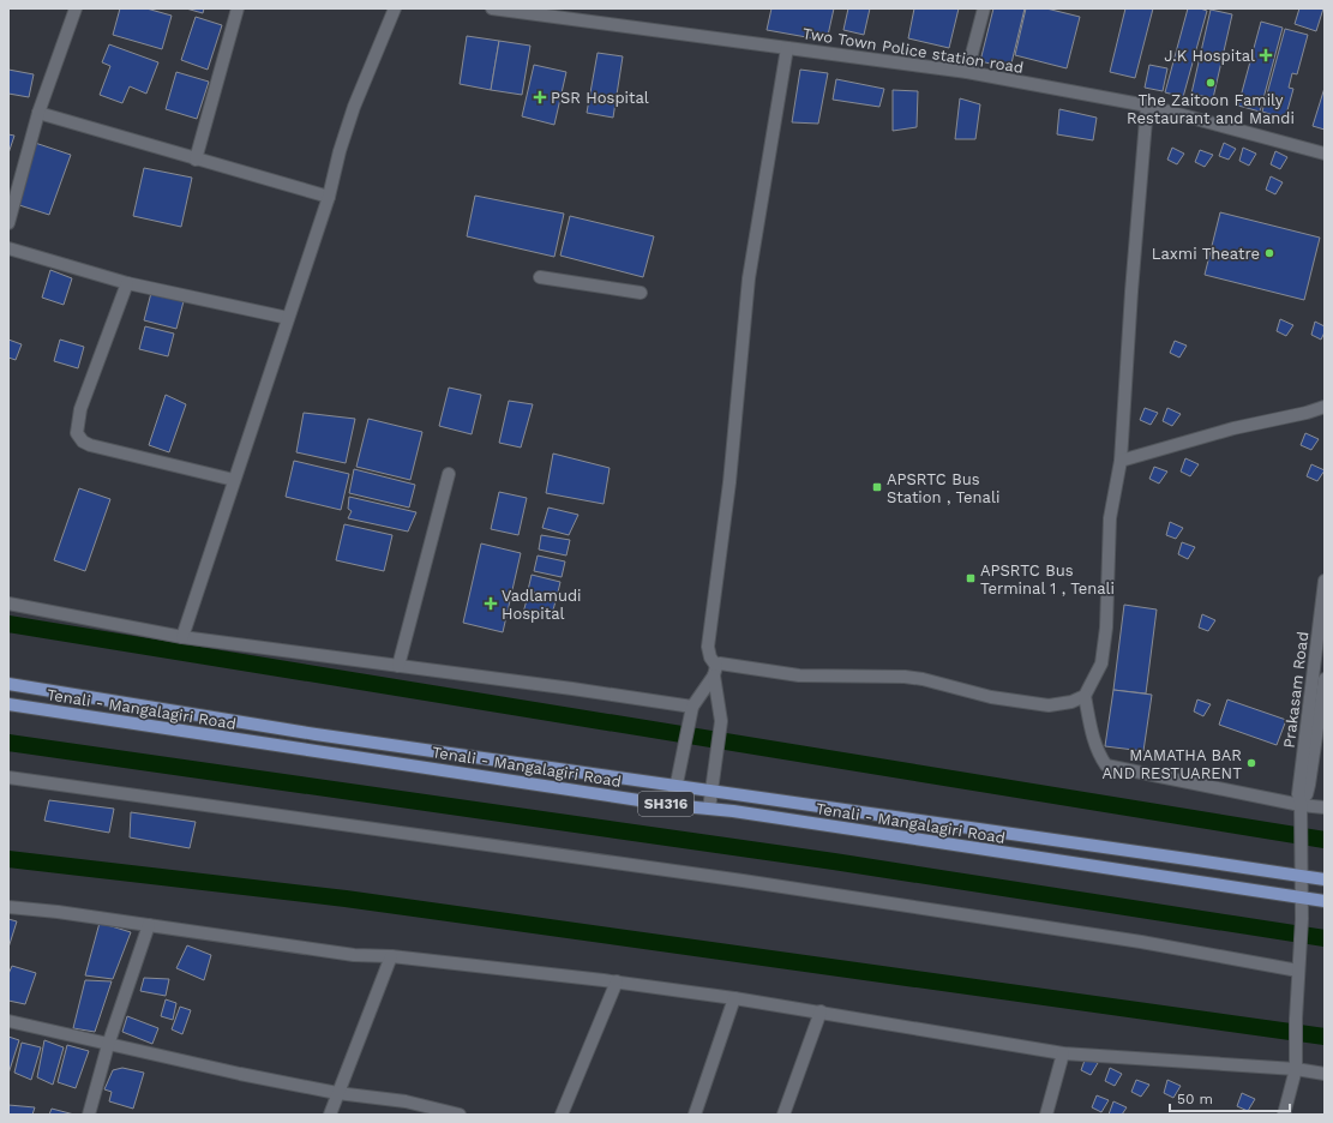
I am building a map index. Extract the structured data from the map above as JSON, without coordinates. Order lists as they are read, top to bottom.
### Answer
{
  "streets": {
    "main road": ["Tenali - Mangalagiri Road", "SH316"],
    "street": ["Two Town Police station road", "Prakasam Road"]
  },
  "crossings": [
    ["Prakasam Road", "Tenali - Mangalagiri Road"]
  ],
  "places": {
    "health": ["J.K Hospital", "PSR Hospital", "Vadlamudi Hospital"],
    "other": ["The Zaitoon Family Restaurant and Mandi", "Laxmi Theatre", "MAMATHA BAR AND RESTUARENT"],
    "transit": ["APSRTC Bus Station , Tenali", "APSRTC Bus Terminal 1 , Tenali"]
  },
  "scale_bar": "50 m"
}
